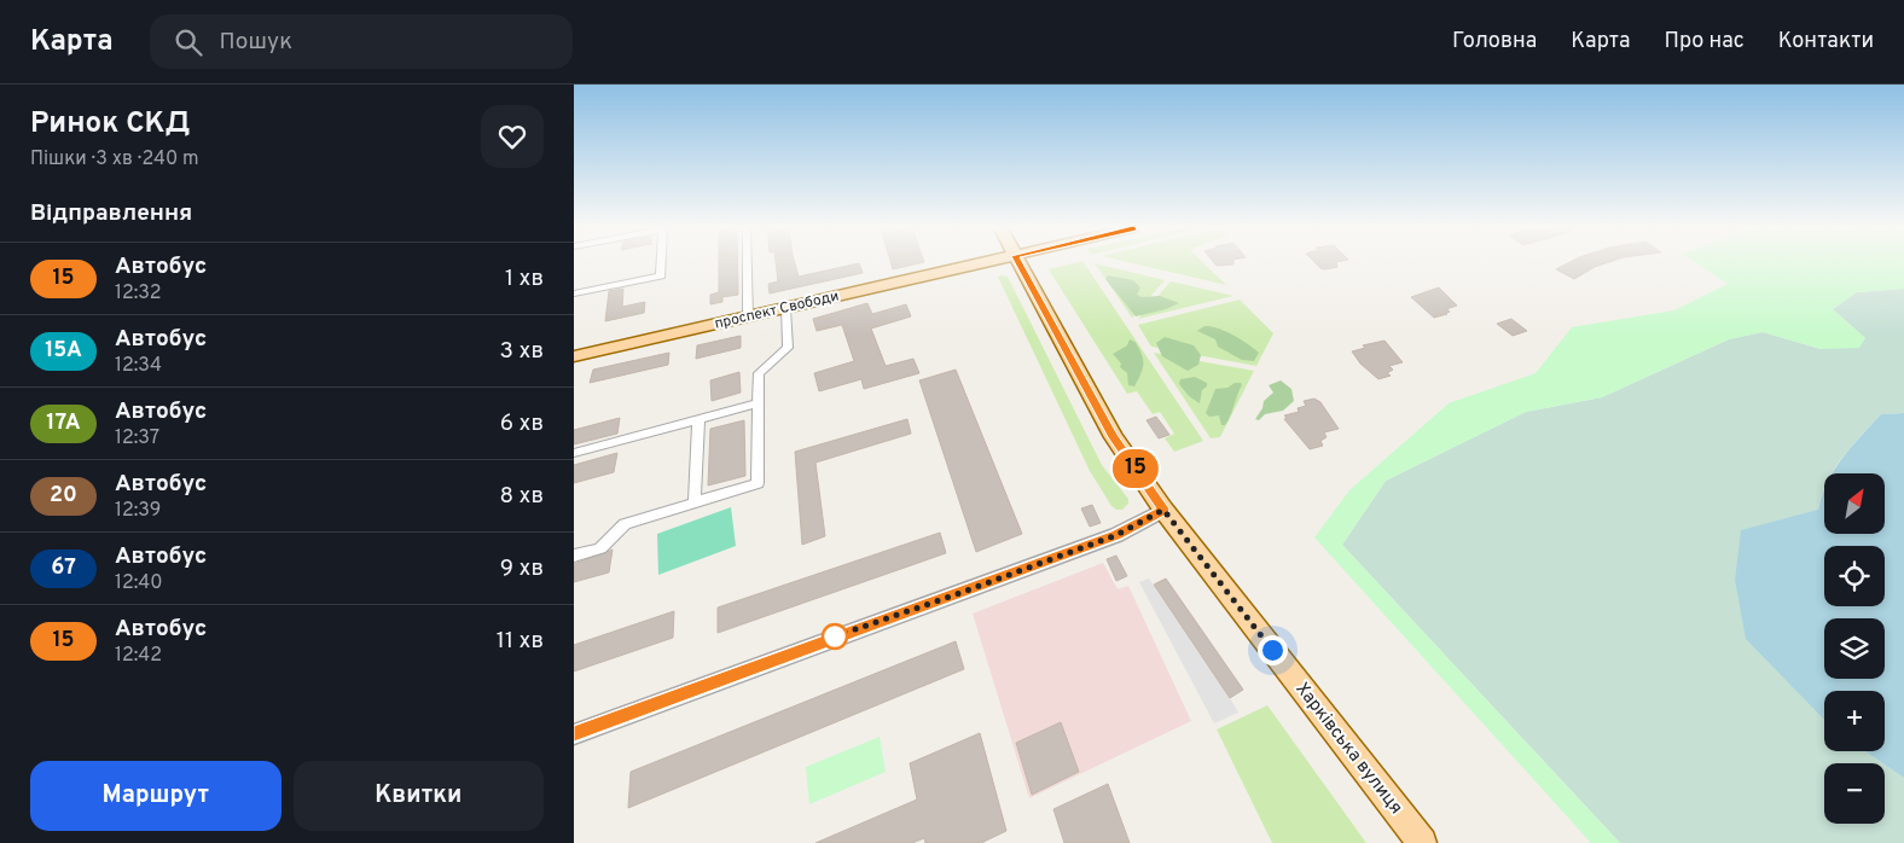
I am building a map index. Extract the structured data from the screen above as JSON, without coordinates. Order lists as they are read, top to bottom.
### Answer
{
  "streets": {
    "main road": ["проспект Свободи", "Харківська вулиця"]
  },
  "lines": ["bus line 15"],
  "north": "top right",
  "page": {
    "header": "Карта",
    "search": "Пошук",
    "nav": [
      "Головна",
      "Карта",
      "Про нас",
      "Контакти"
    ],
    "heading": [
      ["Ринок СКД", "Пішки · 3 хв · 240 m"],
      "Відправлення"
    ],
    "on_map": "15",
    "list": [
      {
        "mark": "15",
        "name": "Автобус",
        "note": "12:32",
        "value": "1 хв"
      },
      {
        "mark": "15А",
        "name": "Автобус",
        "note": "12:34",
        "value": "3 хв"
      },
      {
        "mark": "17А",
        "name": "Автобус",
        "note": "12:37",
        "value": "6 хв"
      },
      {
        "mark": "20",
        "name": "Автобус",
        "note": "12:39",
        "value": "8 хв"
      },
      {
        "mark": "67",
        "name": "Автобус",
        "note": "12:40",
        "value": "9 хв"
      },
      {
        "mark": "15",
        "name": "Автобус",
        "note": "12:42",
        "value": "11 хв"
      }
    ],
    "map_buttons": ["+", "−"],
    "buttons": ["Маршрут", "Квитки"]
  }
}
